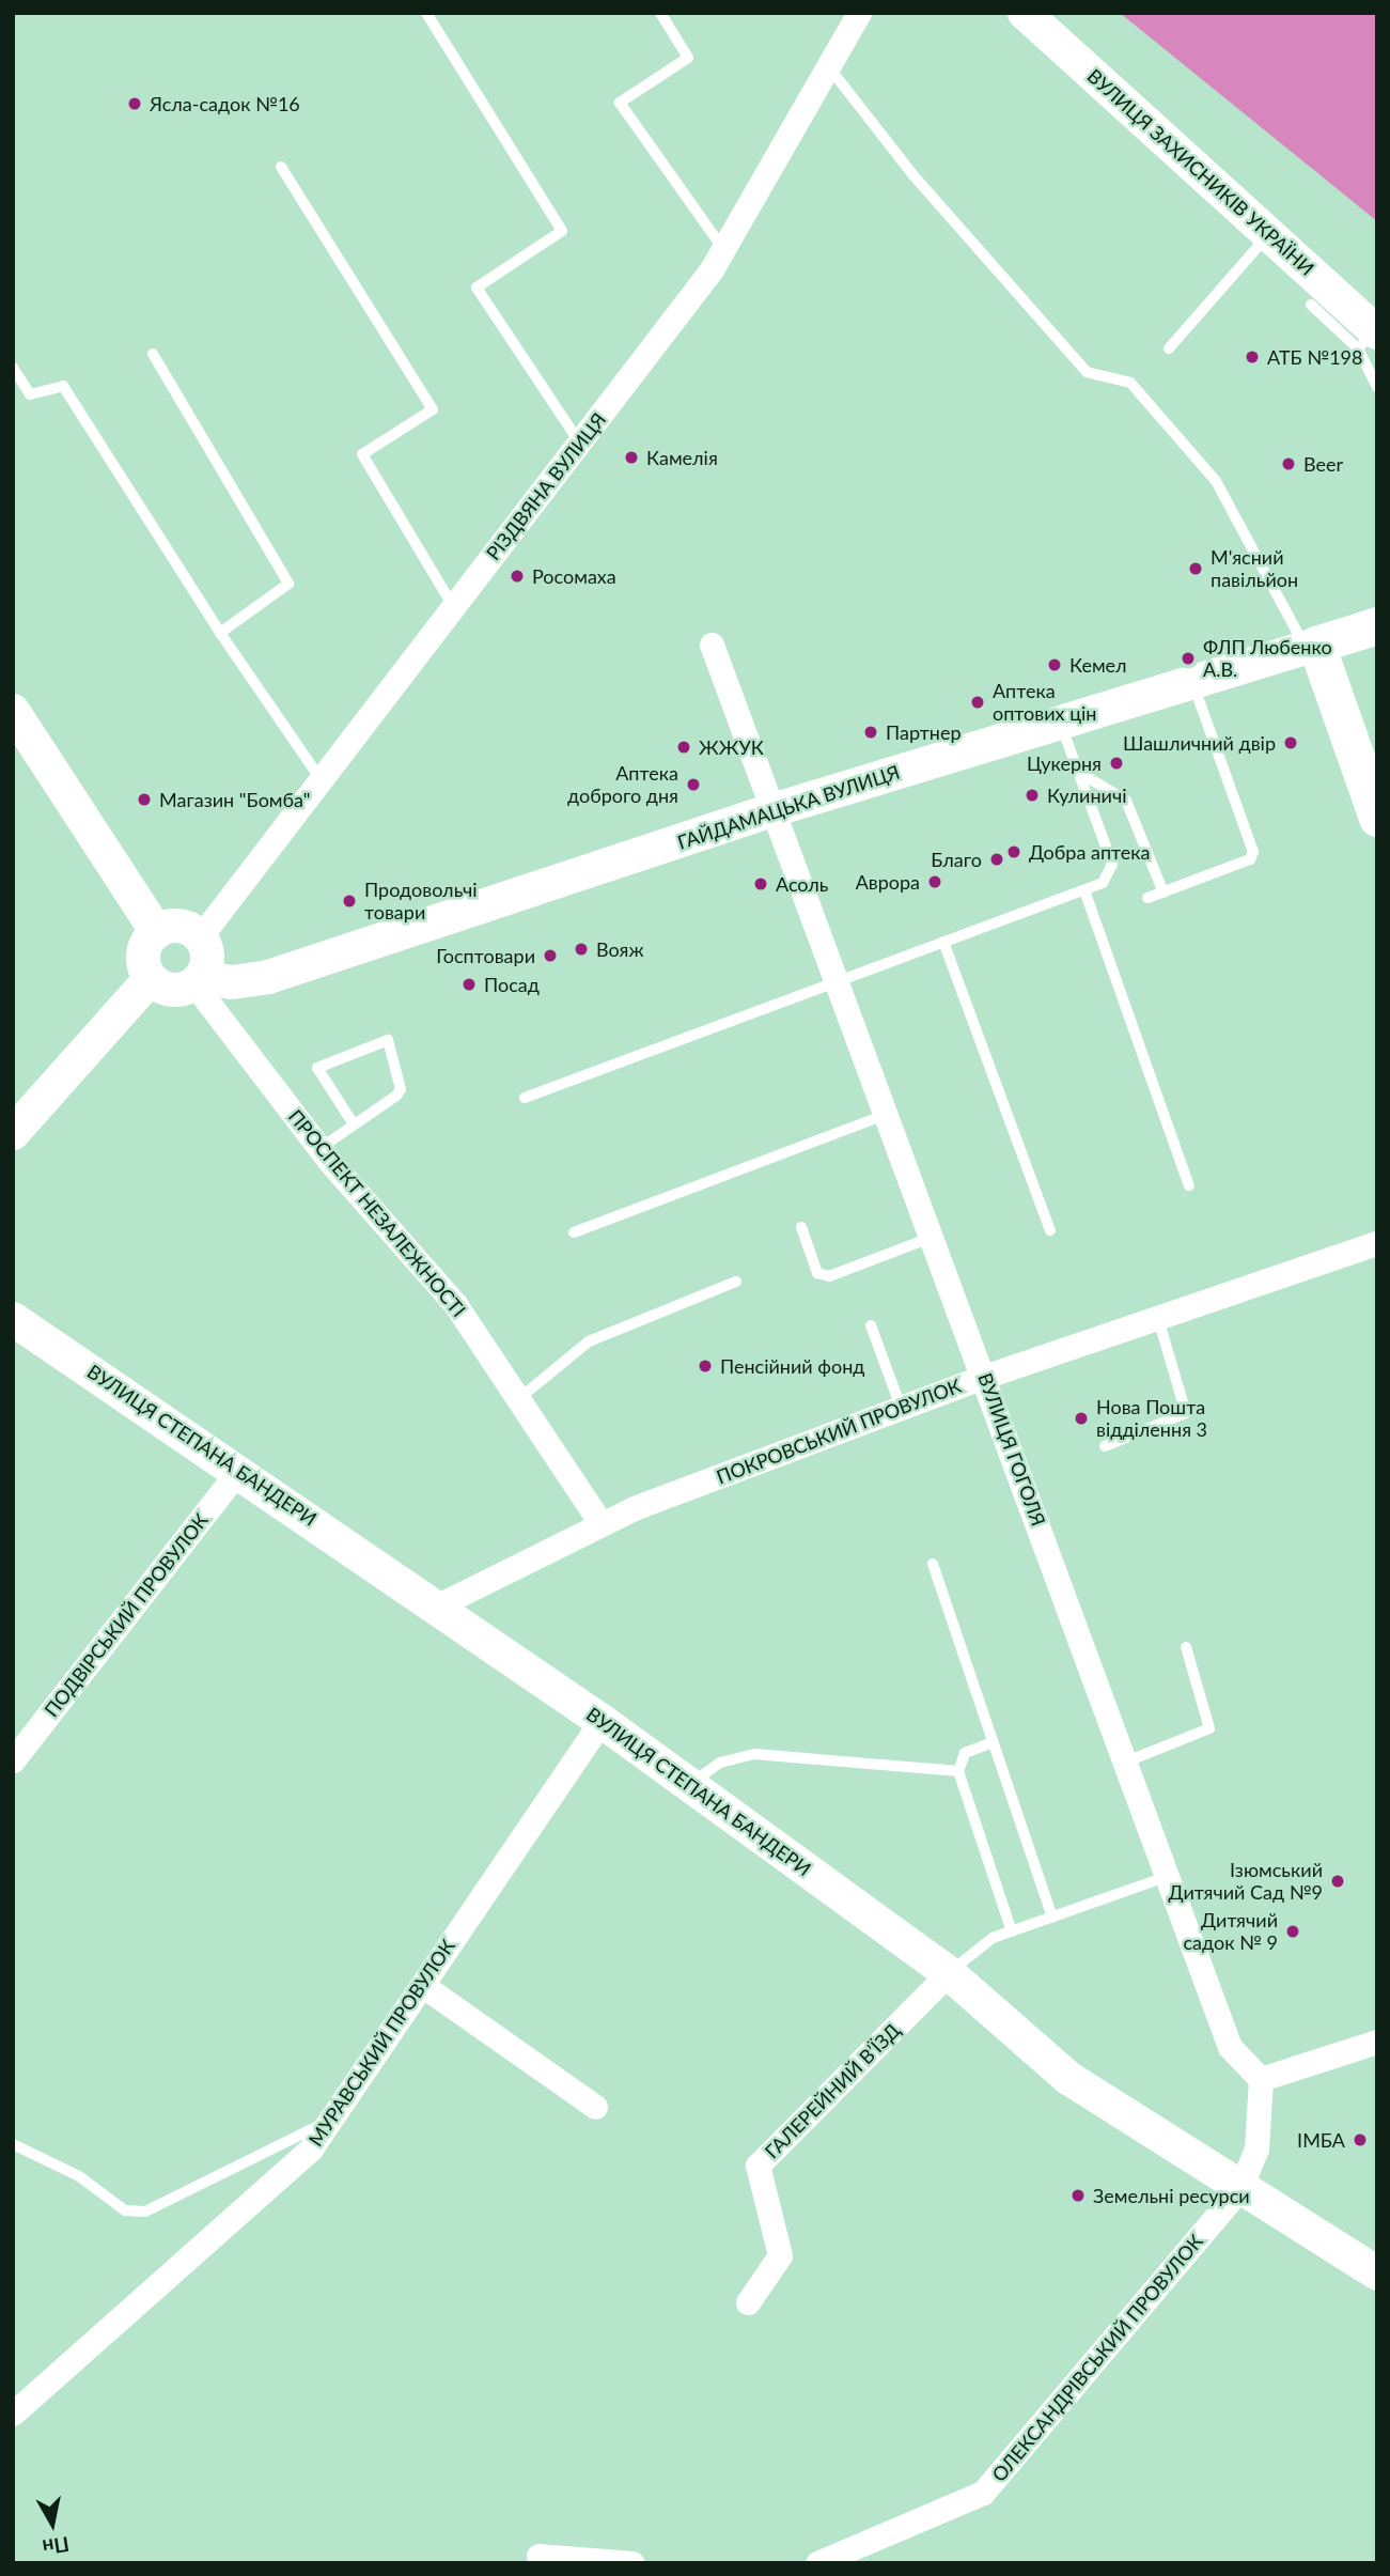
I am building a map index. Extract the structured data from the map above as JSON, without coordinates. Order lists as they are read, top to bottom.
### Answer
{
  "streets": {
    "main road": ["ГАЙДАМАЦЬКА ВУЛИЦЯ"],
    "street": [
      "ВУЛИЦЯ ЗАХИСНИКІВ УКРАЇНИ",
      "РІЗДВЯНА ВУЛИЦЯ",
      "ПРОСПЕКТ НЕЗАЛЕЖНОСТІ",
      "ПОКРОВСЬКИЙ ПРОВУЛОК",
      "ВУЛИЦЯ СТЕПАНА БАНДЕРИ",
      "ВУЛИЦЯ ГОГОЛЯ",
      "ПОДВІРСЬКИЙ ПРОВУЛОК",
      "МУРАВСЬКИЙ ПРОВУЛОК",
      "ГАЛЕРЕЙНИЙ В’ЇЗД",
      "ОЛЕКСАНДРІВСЬКИЙ ПРОВУЛОК"
    ]
  },
  "crossings": [
    ["РІЗДВЯНА ВУЛИЦЯ", "ГАЙДАМАЦЬКА ВУЛИЦЯ"],
    ["РІЗДВЯНА ВУЛИЦЯ", "ПРОСПЕКТ НЕЗАЛЕЖНОСТІ"],
    ["ГАЙДАМАЦЬКА ВУЛИЦЯ", "ПРОСПЕКТ НЕЗАЛЕЖНОСТІ"],
    ["ГАЙДАМАЦЬКА ВУЛИЦЯ", "ВУЛИЦЯ ГОГОЛЯ"],
    ["ПРОСПЕКТ НЕЗАЛЕЖНОСТІ", "ПОКРОВСЬКИЙ ПРОВУЛОК"],
    ["ПОКРОВСЬКИЙ ПРОВУЛОК", "ВУЛИЦЯ СТЕПАНА БАНДЕРИ"],
    ["ПОКРОВСЬКИЙ ПРОВУЛОК", "ВУЛИЦЯ ГОГОЛЯ"],
    ["ВУЛИЦЯ СТЕПАНА БАНДЕРИ", "ПОДВІРСЬКИЙ ПРОВУЛОК"],
    ["ВУЛИЦЯ СТЕПАНА БАНДЕРИ", "МУРАВСЬКИЙ ПРОВУЛОК"],
    ["ВУЛИЦЯ СТЕПАНА БАНДЕРИ", "ГАЛЕРЕЙНИЙ В’ЇЗД"],
    ["ВУЛИЦЯ СТЕПАНА БАНДЕРИ", "ОЛЕКСАНДРІВСЬКИЙ ПРОВУЛОК"],
    ["ВУЛИЦЯ ГОГОЛЯ", "ОЛЕКСАНДРІВСЬКИЙ ПРОВУЛОК"]
  ],
  "places": [
    "Ясла-садок №16",
    "АТБ №198",
    "Камелія",
    "Beer",
    "М'ясний павільйон",
    "Росомаха",
    "ФЛП Любенко А.В.",
    "Кемел",
    "Аптека оптових цін",
    "Партнер",
    "Шашличний двір",
    "ЖЖУК",
    "Цукерня",
    "Аптека доброго дня",
    "Кулиничі",
    "Магазин \"Бомба\"",
    "Добра аптека",
    "Благо",
    "Аврора",
    "Асоль",
    "Продовольчі товари",
    "Вояж",
    "Госптовари",
    "Посад",
    "Пенсійний фонд",
    "Нова Пошта відділення 3",
    "Ізюмський Дитячий Сад №9",
    "Дитячий садок № 9",
    "ІМБА",
    "Земельні ресурси"
  ],
  "north": "bottom"
}
